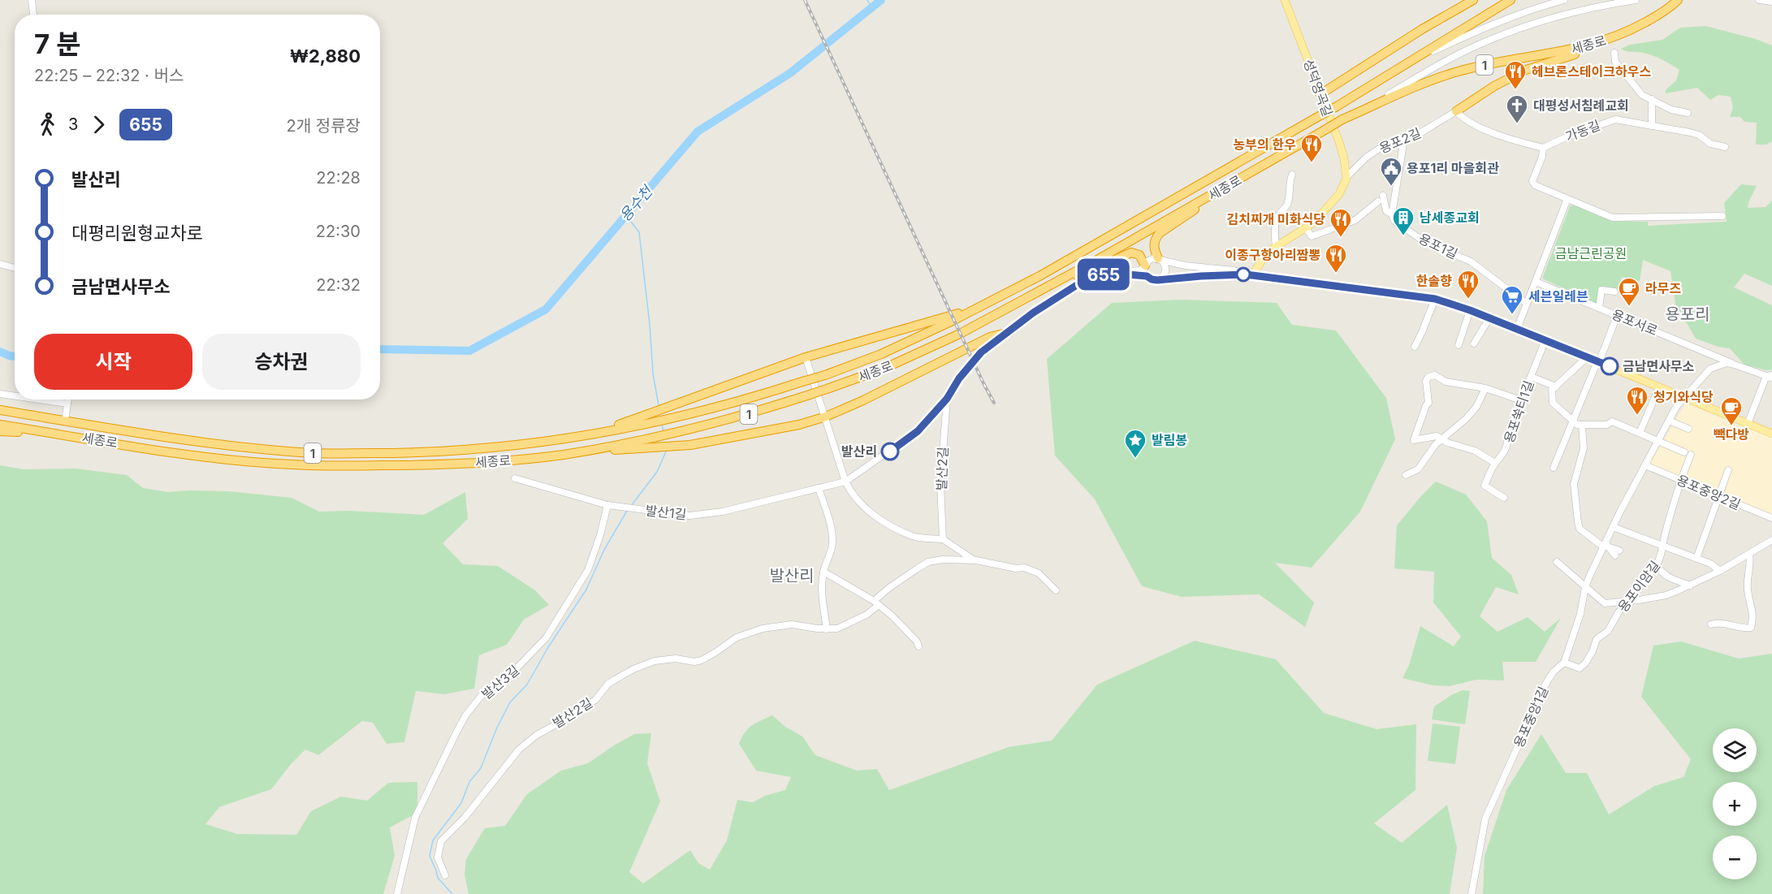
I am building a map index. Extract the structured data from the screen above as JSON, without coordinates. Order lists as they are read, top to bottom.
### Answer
{
  "streets": {
    "highway": ["세종로", "1"],
    "main road": ["성덕영곡길", "용포2길"],
    "street": [
      "가동길",
      "용포1길",
      "용포서로",
      "용포쑥티1길",
      "발산2길",
      "용포중앙2길",
      "발산1길",
      "용포이암길",
      "발산3길",
      "용포중앙1길"
    ]
  },
  "crossings": [
    ["성덕영곡길", "용포2길"],
    ["용포서로", "용포중앙1길"],
    ["발산2길", "발산1길"],
    ["용포중앙2길", "용포이암길"],
    ["용포중앙2길", "용포중앙1길"],
    ["발산1길", "발산3길"],
    ["용포이암길", "용포중앙1길"]
  ],
  "districts": ["용포리", "발산리"],
  "water": ["용수천"],
  "parks": ["금남근린공원"],
  "places": {
    "restaurant": [
      "헤브론스테이크하우스",
      "농부의 한우",
      "김치찌개 미화식당",
      "이종구항아리짬뽕",
      "한솔향",
      "청기와식당"
    ],
    "church": ["대평성서침례교회"],
    "public building": ["용포1리 마을회관"],
    "building": ["남세종교회"],
    "cafe": ["라무즈", "빽다방"],
    "supermarket": ["세븐일레븐"],
    "other": ["금남면사무소", "발산리"],
    "place": ["발림봉"]
  },
  "lines": ["bus line 655"],
  "page": {
    "on_map": "655",
    "heading": ["7 분", "22:25 – 22:32 · 버스", "₩2,880"],
    "legs": ["3", "655", "2개 정류장"],
    "list": [
      {
        "name": "발산리",
        "value": "22:28"
      },
      {
        "name": "대평리원형교차로",
        "value": "22:30"
      },
      {
        "name": "금남면사무소",
        "value": "22:32"
      }
    ],
    "buttons": ["시작", "승차권"],
    "map_buttons": ["+", "−"]
  }
}
